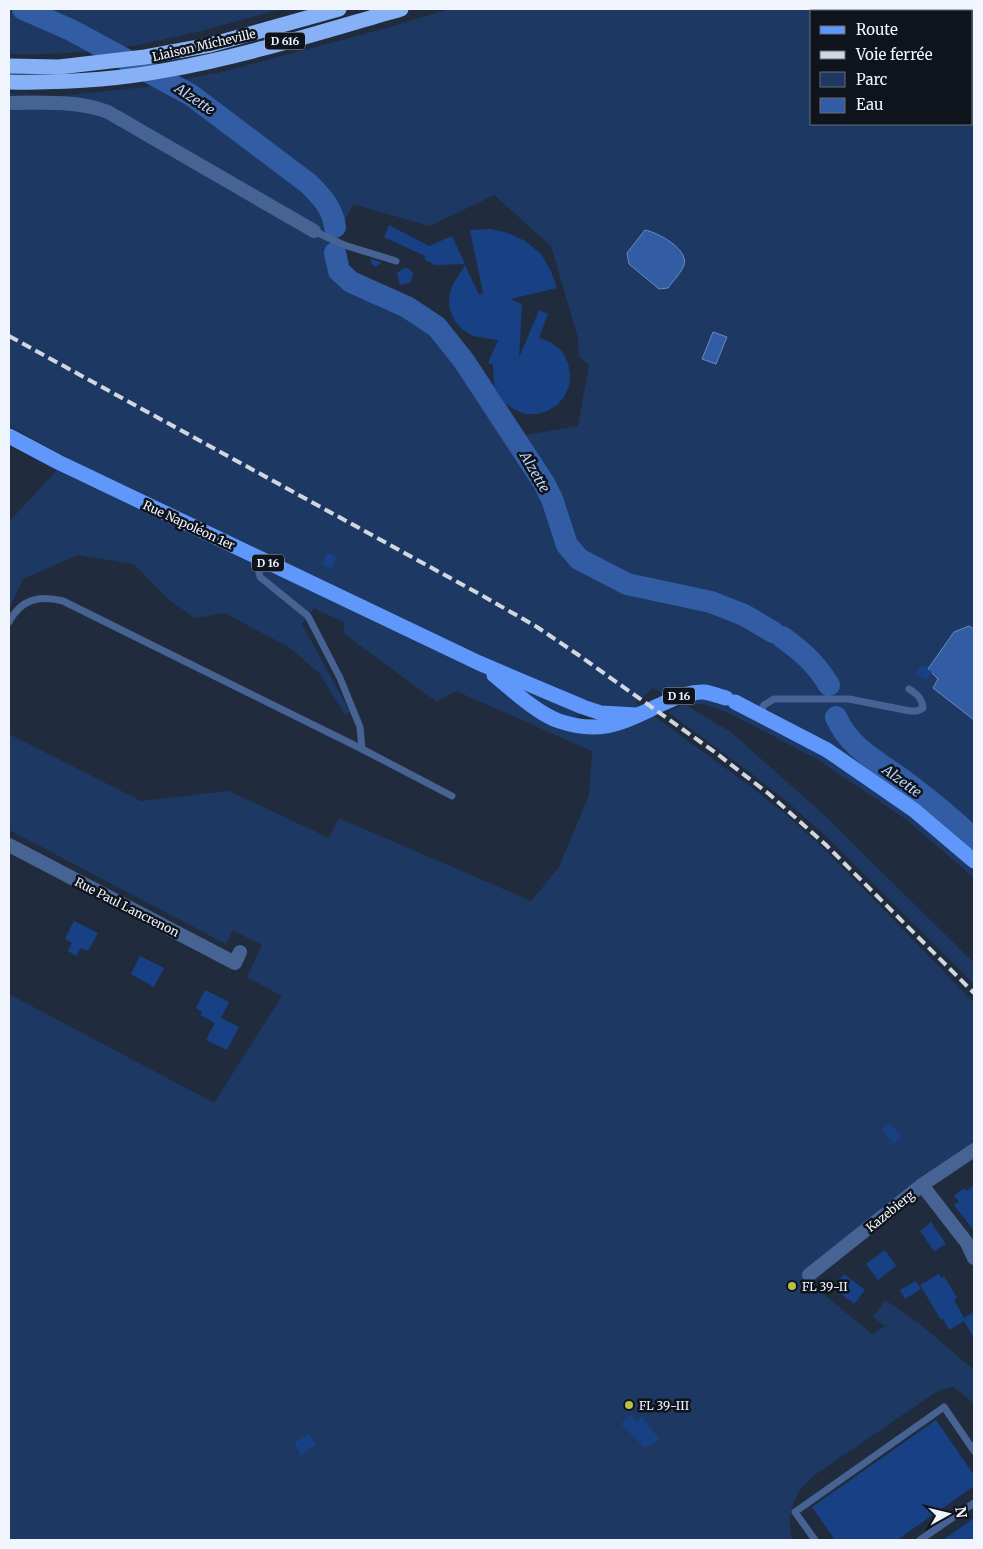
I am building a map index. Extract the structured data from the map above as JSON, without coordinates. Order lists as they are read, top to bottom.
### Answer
{
  "streets": {
    "highway": ["D 616", "Liaison Micheville"],
    "main road": ["Rue Napoléon 1er", "D 16"],
    "street": ["Rue Paul Lancrenon", "Kazebierg"]
  },
  "crossings": [
    ["Rue Napoléon 1er", "D 16"]
  ],
  "water": ["Alzette"],
  "places": ["FL 39-II", "FL 39-III"],
  "legend": [
    "Route",
    "Voie ferrée",
    "Parc",
    "Eau"
  ],
  "north": "right"
}
